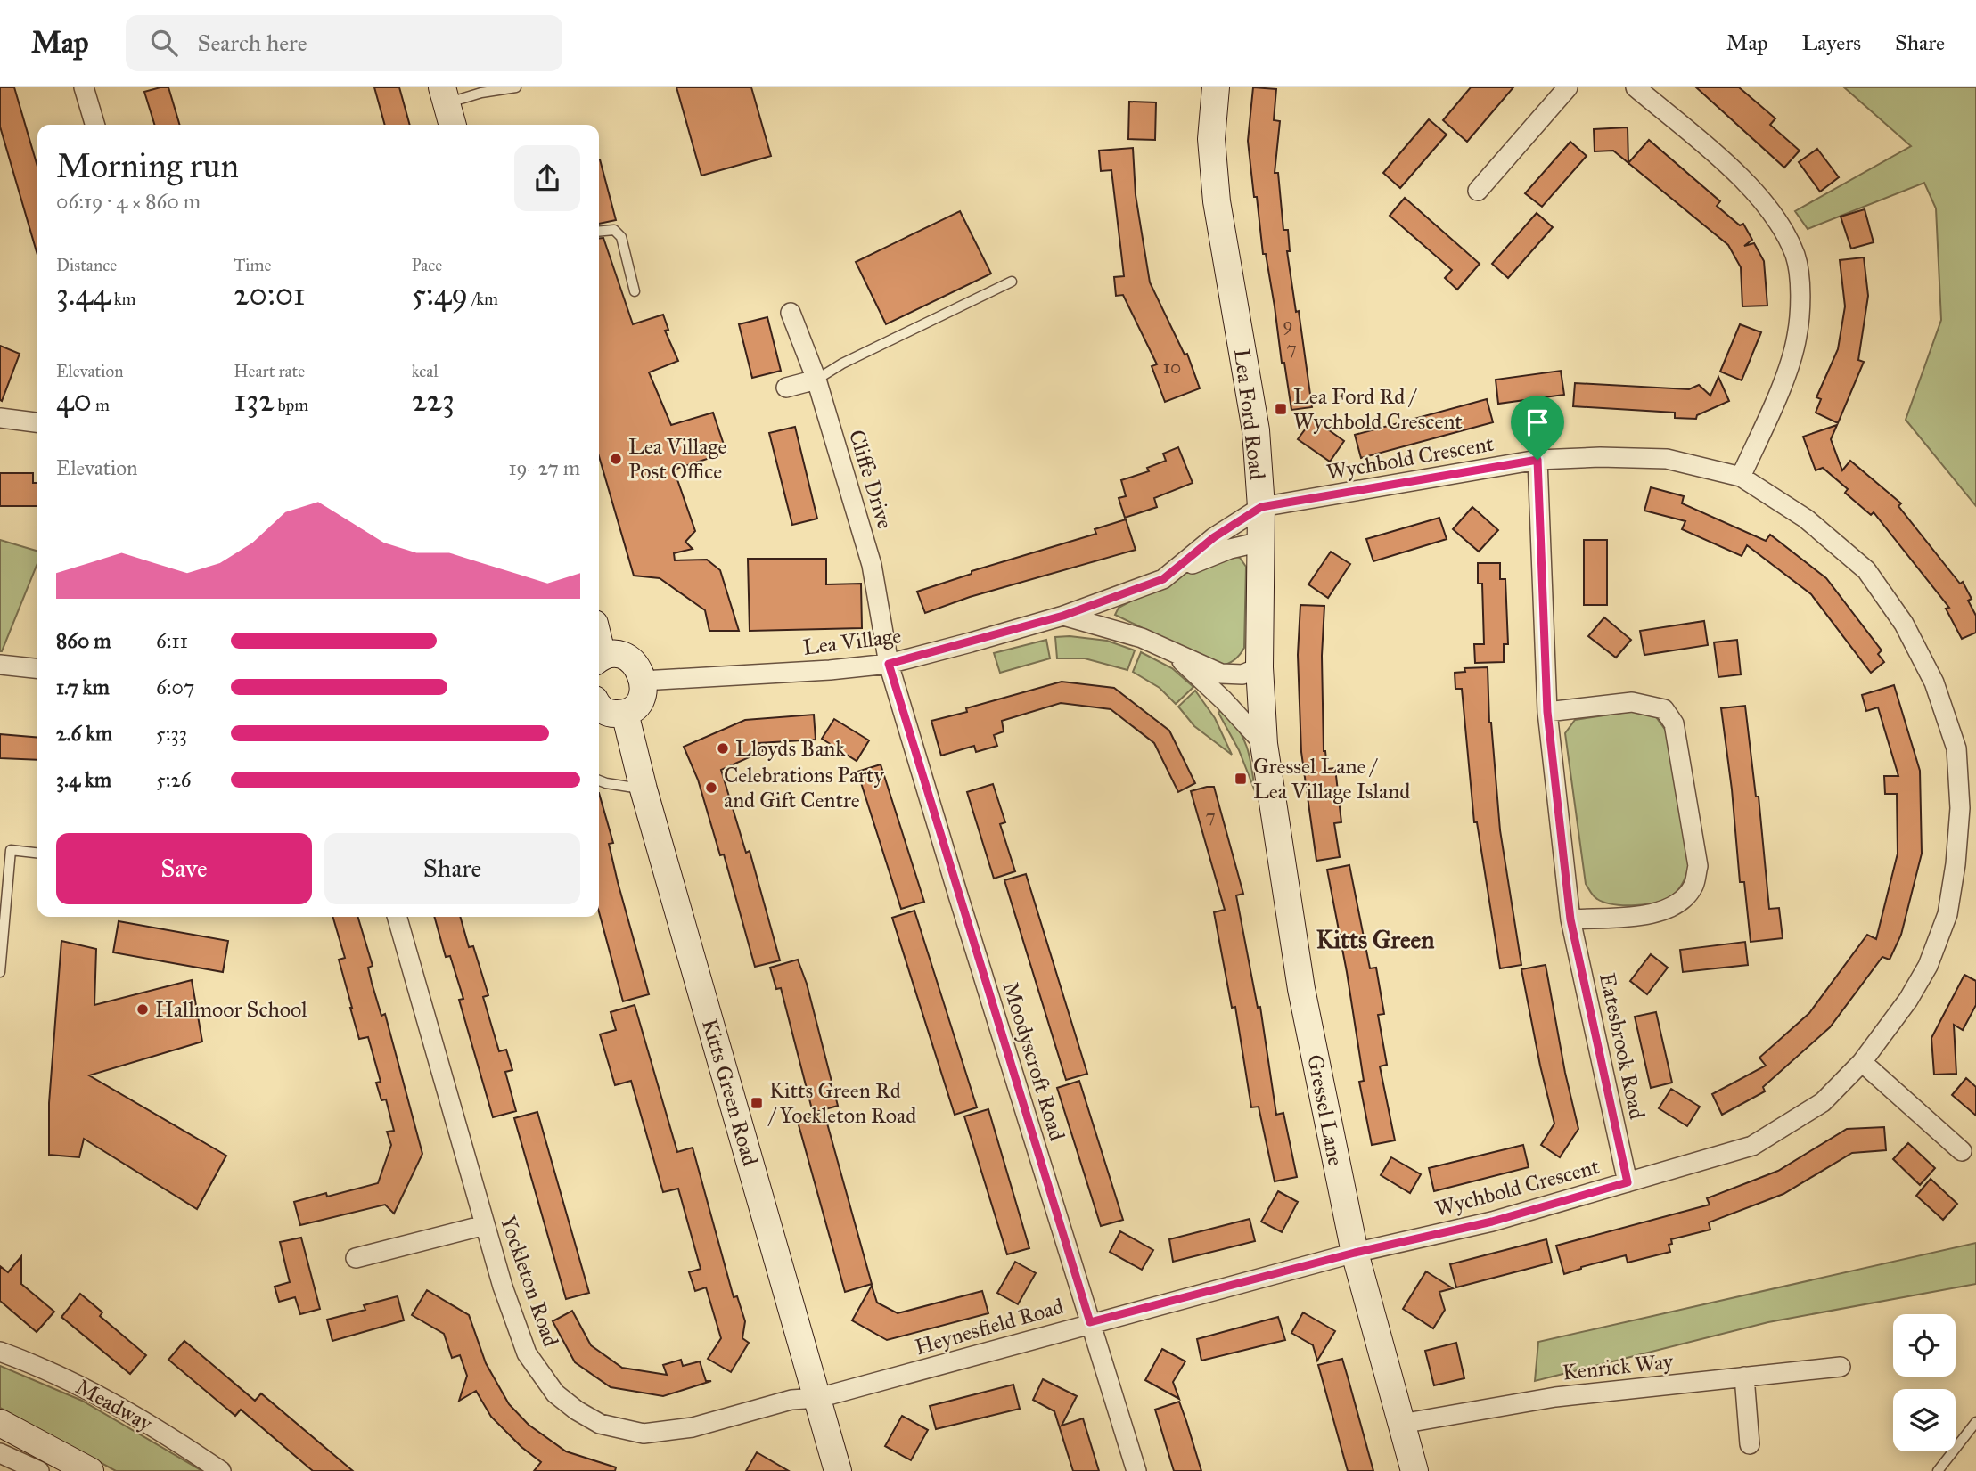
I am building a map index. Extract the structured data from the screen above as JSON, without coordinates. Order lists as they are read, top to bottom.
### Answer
{
  "streets": {
    "street": [
      "Lea Ford Road",
      "Wychbold Crescent",
      "Cliffe Drive",
      "Lea Village",
      "Eatesbrook Road",
      "Moodyscroft Road",
      "Kitts Green Road",
      "Gressel Lane",
      "Yockleton Road",
      "Heynesfield Road",
      "Kenrick Way",
      "Meadway"
    ]
  },
  "crossings": [
    ["Lea Ford Road", "Wychbold Crescent"],
    ["Lea Ford Road", "Lea Village"],
    ["Lea Ford Road", "Gressel Lane"],
    ["Wychbold Crescent", "Lea Village"],
    ["Wychbold Crescent", "Eatesbrook Road"],
    ["Wychbold Crescent", "Gressel Lane"],
    ["Wychbold Crescent", "Heynesfield Road"],
    ["Cliffe Drive", "Lea Village"],
    ["Cliffe Drive", "Moodyscroft Road"],
    ["Lea Village", "Moodyscroft Road"],
    ["Lea Village", "Gressel Lane"],
    ["Moodyscroft Road", "Heynesfield Road"],
    ["Kitts Green Road", "Yockleton Road"],
    ["Kitts Green Road", "Heynesfield Road"],
    ["Gressel Lane", "Heynesfield Road"],
    ["Gressel Lane", "Kenrick Way"],
    ["Yockleton Road", "Heynesfield Road"]
  ],
  "districts": ["Kitts Green"],
  "places": {
    "transit": ["Lea Ford Rd / Wychbold Crescent", "Gressel Lane / Lea Village Island", "Kitts Green Rd / Yockleton Road"],
    "other": [
      "Lea Village Post Office",
      "Lloyds Bank",
      "Celebrations Party and Gift Centre",
      "Hallmoor School"
    ]
  },
  "house_numbers": [
    "9",
    "7",
    "10",
    "7"
  ],
  "page": {
    "header": "Map",
    "search": "Search here",
    "nav": ["Map", "Layers", "Share"],
    "heading": ["Morning run", "06:19 · 4 × 860 m"],
    "stats": [
      ["Distance", "3.44 km"],
      ["Time", "20:01"],
      ["Pace", "5:49 /km"],
      ["Elevation", "40 m"],
      ["Heart rate", "132 bpm"],
      ["kcal", "223"]
    ],
    "chart": ["Elevation", "19–27 m"],
    "list": [
      {
        "name": "860 m",
        "note": "6:11"
      },
      {
        "name": "1.7 km",
        "note": "6:07"
      },
      {
        "name": "2.6 km",
        "note": "5:33"
      },
      {
        "name": "3.4 km",
        "note": "5:26"
      }
    ],
    "buttons": ["Save", "Share"]
  }
}
